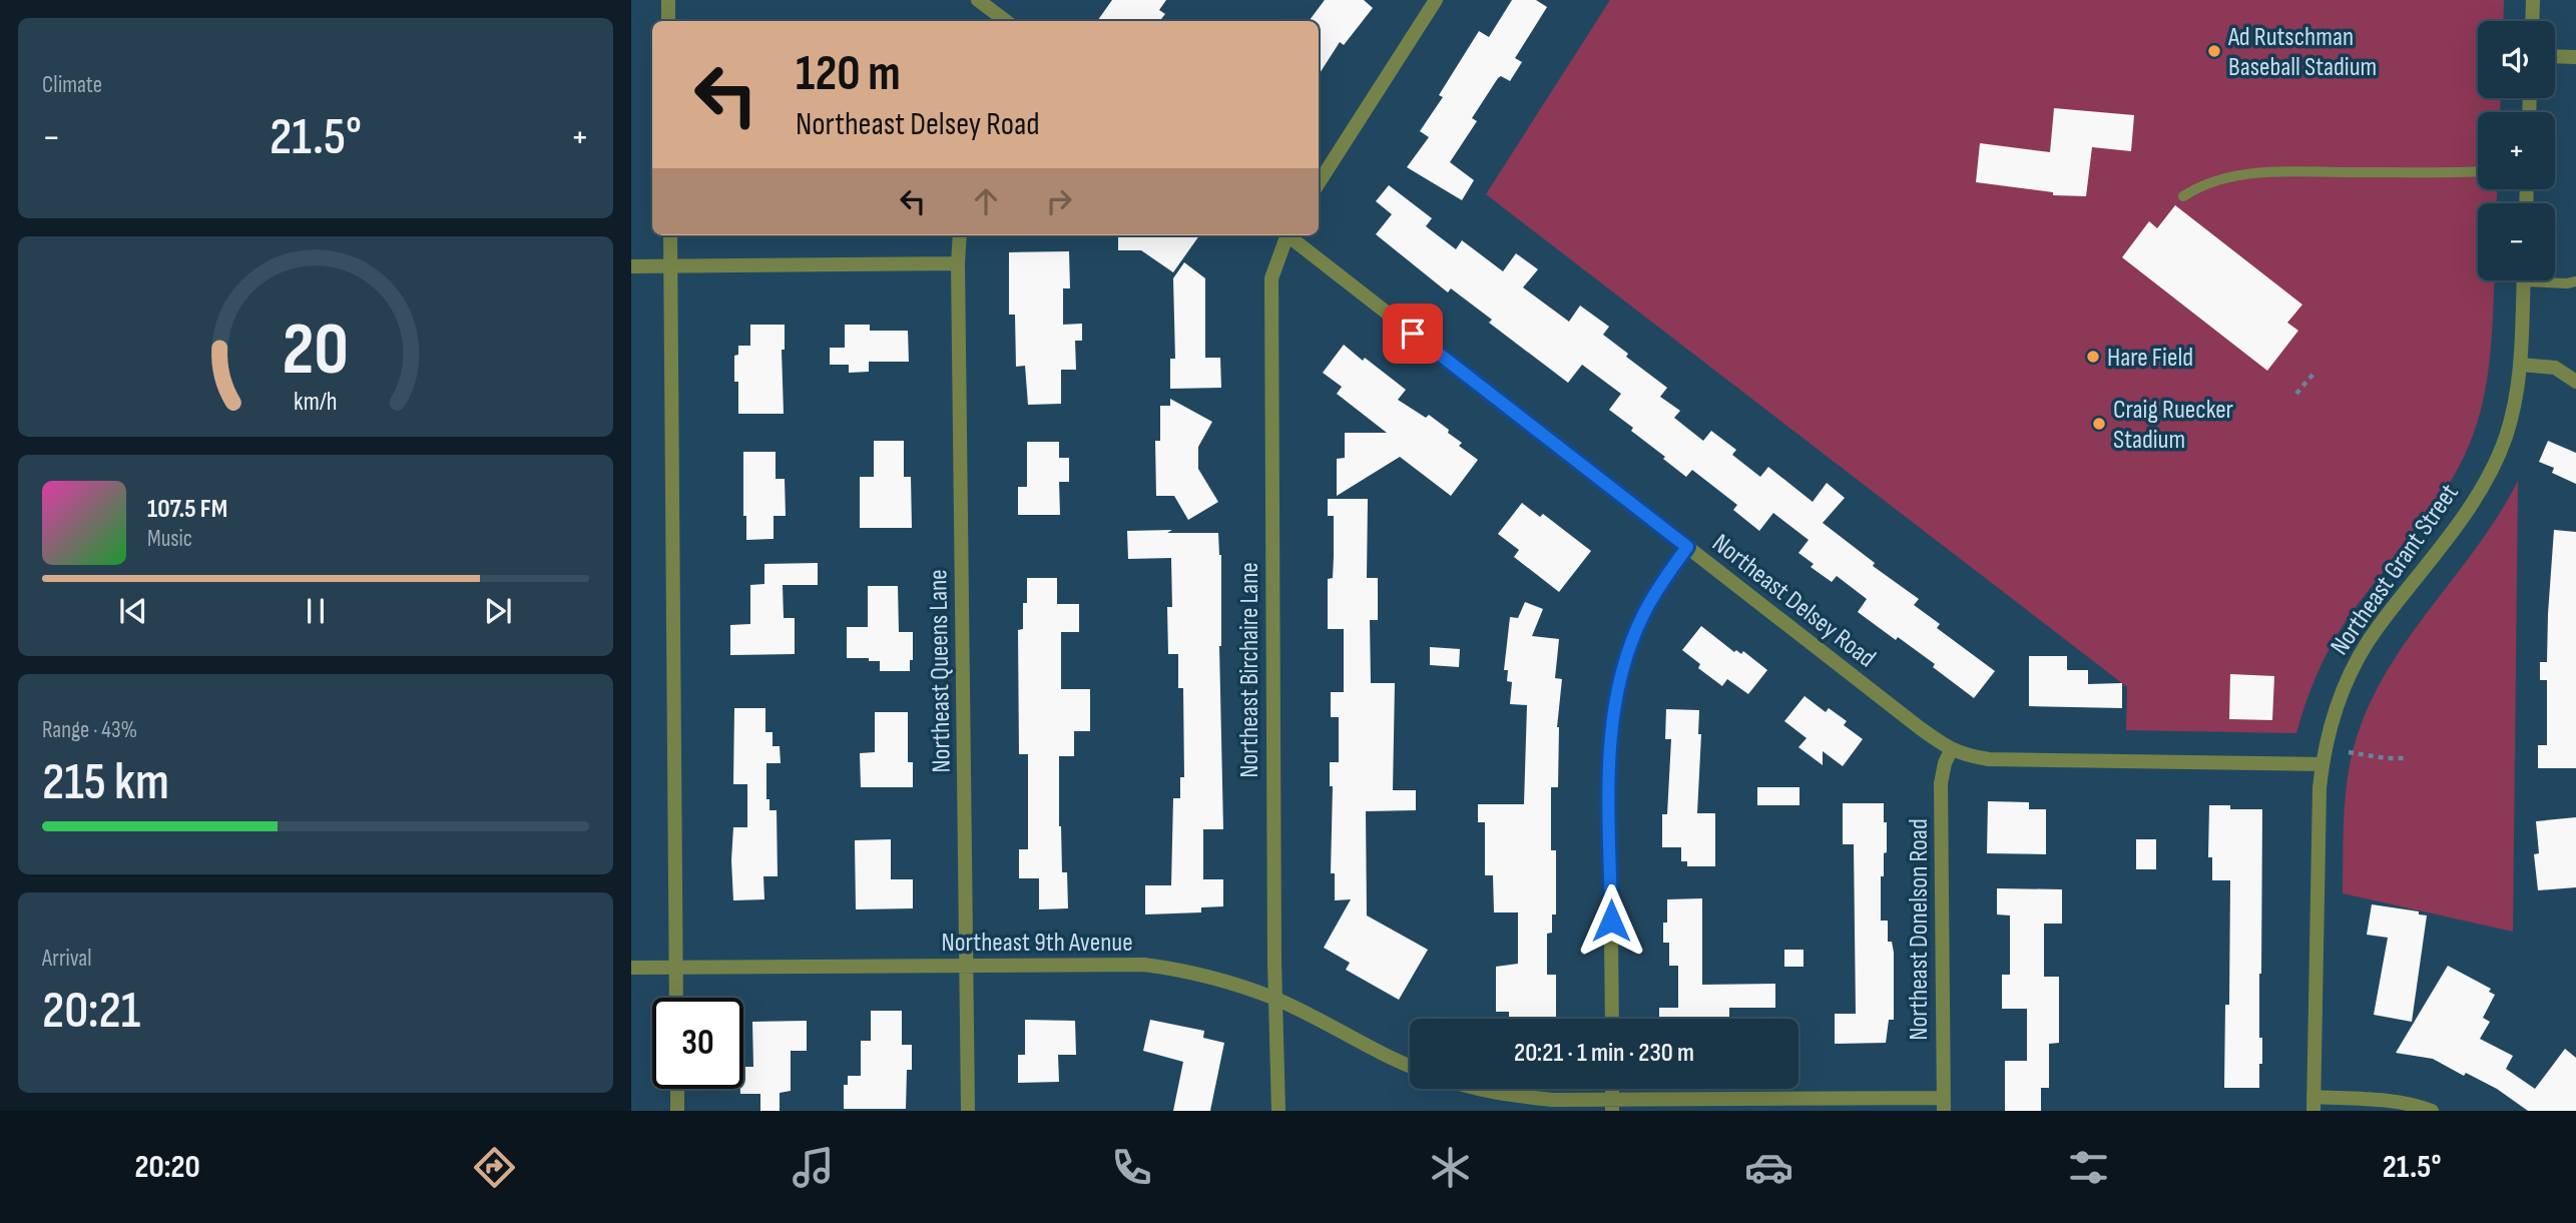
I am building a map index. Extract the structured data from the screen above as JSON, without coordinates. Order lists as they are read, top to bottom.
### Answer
{
  "streets": {
    "street": [
      "Northeast Grant Street",
      "Northeast Delsey Road",
      "Northeast Birchaire Lane",
      "Northeast Queens Lane",
      "Northeast Donelson Road",
      "Northeast 9th Avenue"
    ]
  },
  "crossings": [
    ["Northeast Grant Street", "Northeast Delsey Road"],
    ["Northeast Delsey Road", "Northeast Donelson Road"],
    ["Northeast Birchaire Lane", "Northeast 9th Avenue"],
    ["Northeast Queens Lane", "Northeast 9th Avenue"]
  ],
  "places": ["Ad Rutschman Baseball Stadium", "Hare Field", "Craig Ruecker Stadium"],
  "page": {
    "tile": [
      "Climate",
      ["Range · 43%", "215 km"],
      ["Arrival", "20:21"]
    ],
    "map_buttons": ["+", "−"],
    "turn": ["120 m", "Northeast Delsey Road"],
    "heat": ["−", "21.5°", "+"],
    "song": ["107.5 FM", "Music"],
    "limit": "30",
    "trip": "20:21 · 1 min · 230 m",
    "tabs": ["20:20", "21.5°"],
    "gauge": ["20", "km/h"]
  }
}
